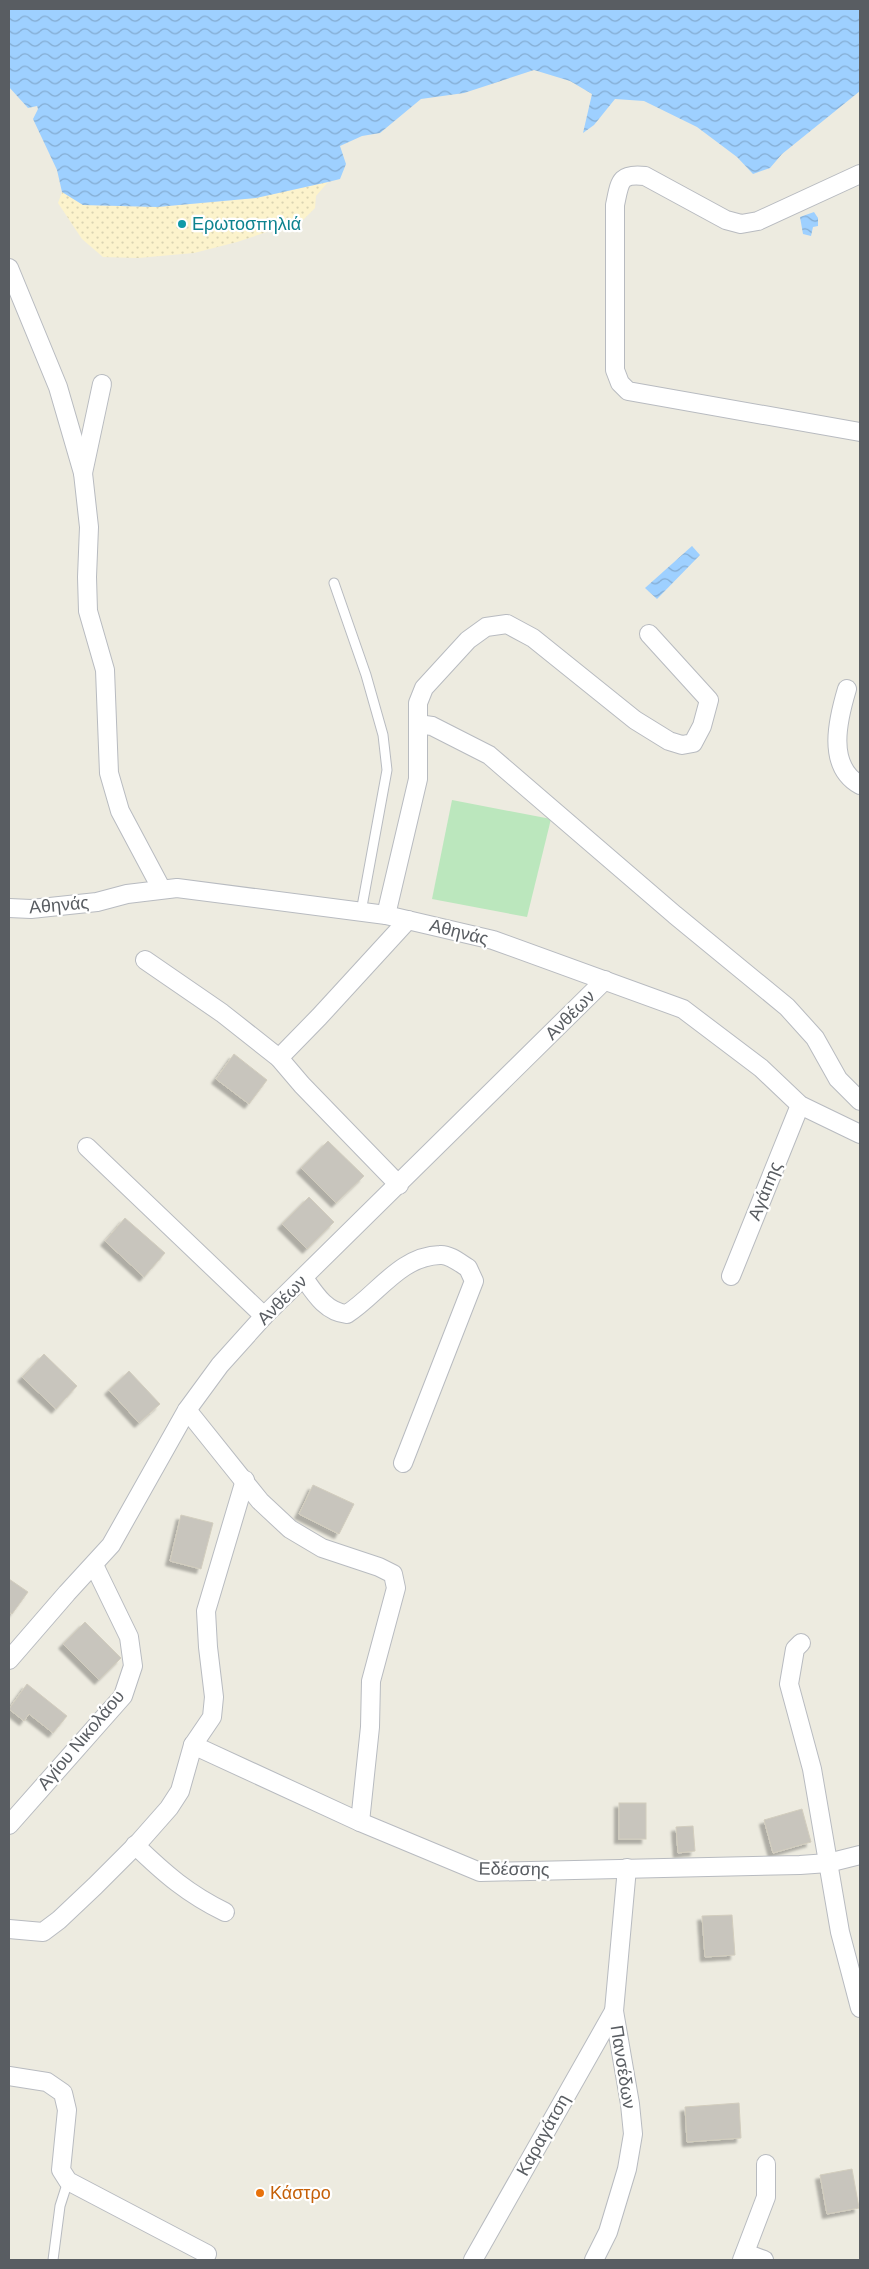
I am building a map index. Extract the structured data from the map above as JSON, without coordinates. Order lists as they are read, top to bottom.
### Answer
{
  "streets": {
    "street": [
      "Αθηνάς",
      "Ανθέων",
      "Αγάπης",
      "Αγίου Νικολάου",
      "Εδέσσης",
      "Πανσέδων",
      "Καραγάτση"
    ]
  },
  "crossings": [
    ["Αθηνάς", "Ανθέων"],
    ["Αθηνάς", "Αγάπης"],
    ["Ανθέων", "Αγίου Νικολάου"],
    ["Εδέσσης", "Πανσέδων"],
    ["Πανσέδων", "Καραγάτση"]
  ],
  "places": ["Ερωτοσπηλιά", "Κάστρο"]
}
